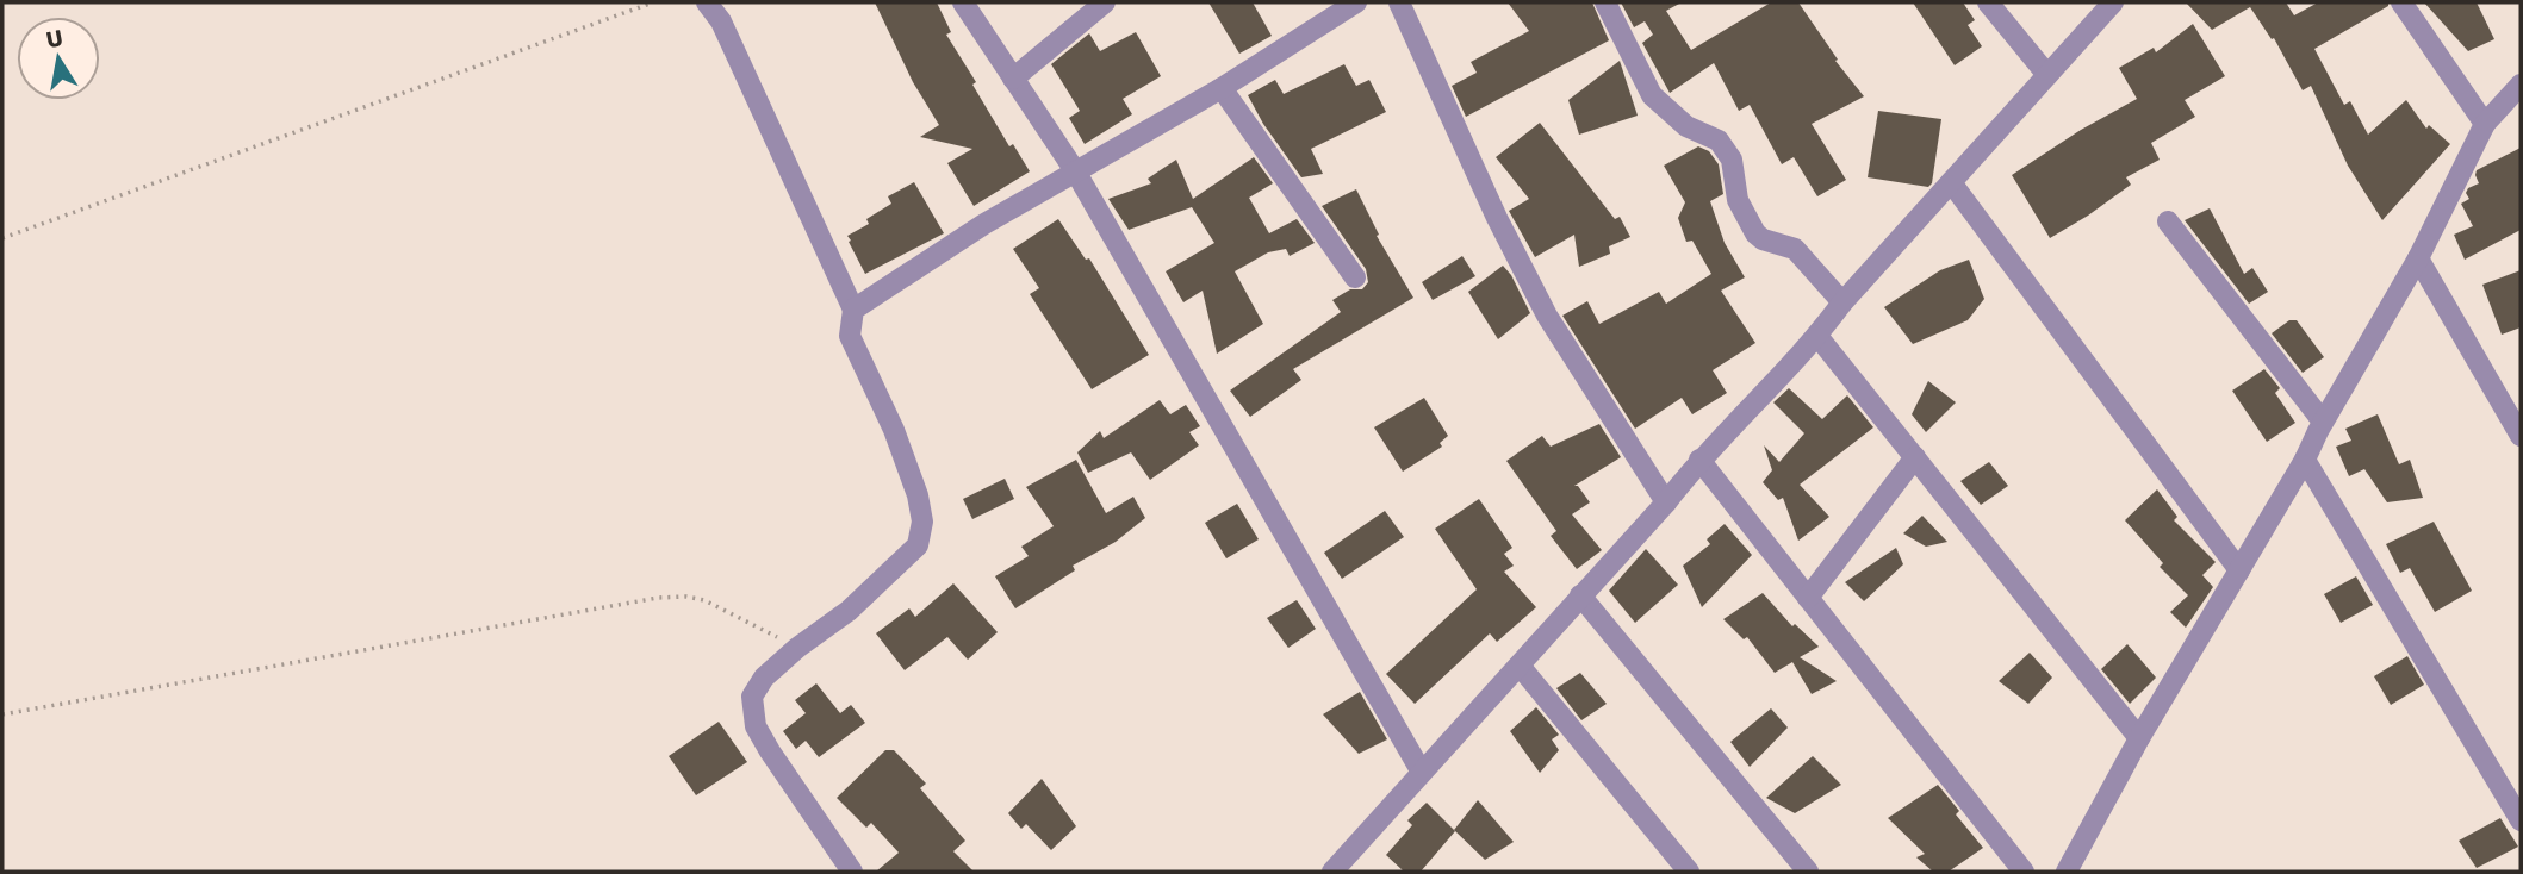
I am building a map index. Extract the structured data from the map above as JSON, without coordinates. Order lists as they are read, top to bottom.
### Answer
{
  "north": "top"
}
